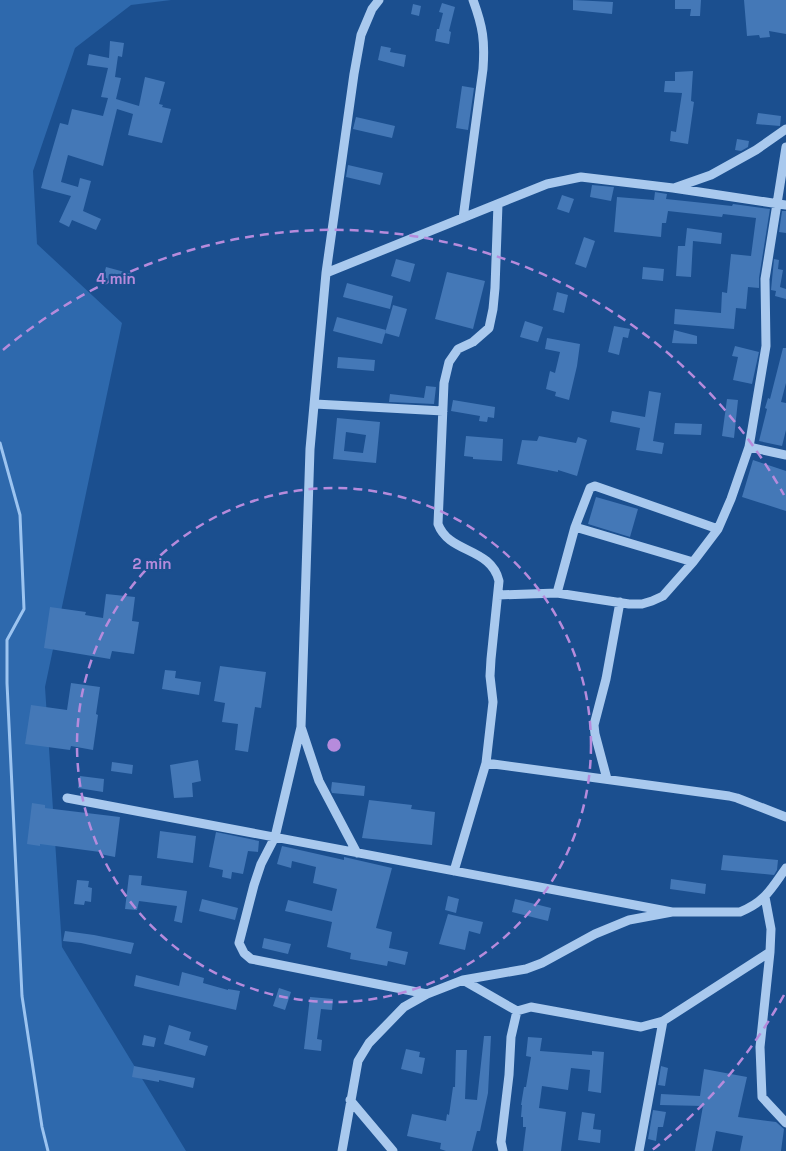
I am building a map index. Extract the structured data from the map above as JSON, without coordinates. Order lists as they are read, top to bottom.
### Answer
{
  "rings": ["4 min", "2 min"]
}
